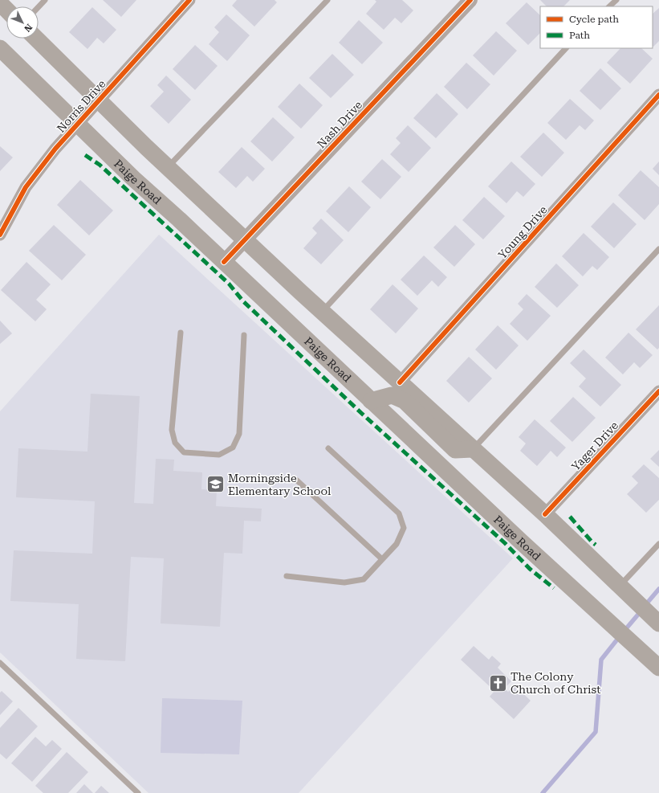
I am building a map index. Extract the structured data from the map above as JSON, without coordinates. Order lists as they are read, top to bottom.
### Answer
{
  "streets": {
    "main road": ["Paige Road"],
    "street": [
      "Norris Drive",
      "Nash Drive",
      "Young Drive",
      "Yager Drive"
    ]
  },
  "crossings": [
    ["Norris Drive", "Paige Road"],
    ["Nash Drive", "Paige Road"]
  ],
  "places": {
    "school or university": ["Morningside Elementary School"],
    "church": ["The Colony Church of Christ"]
  },
  "legend": ["Cycle path", "Path"],
  "north": "bottom right"
}
